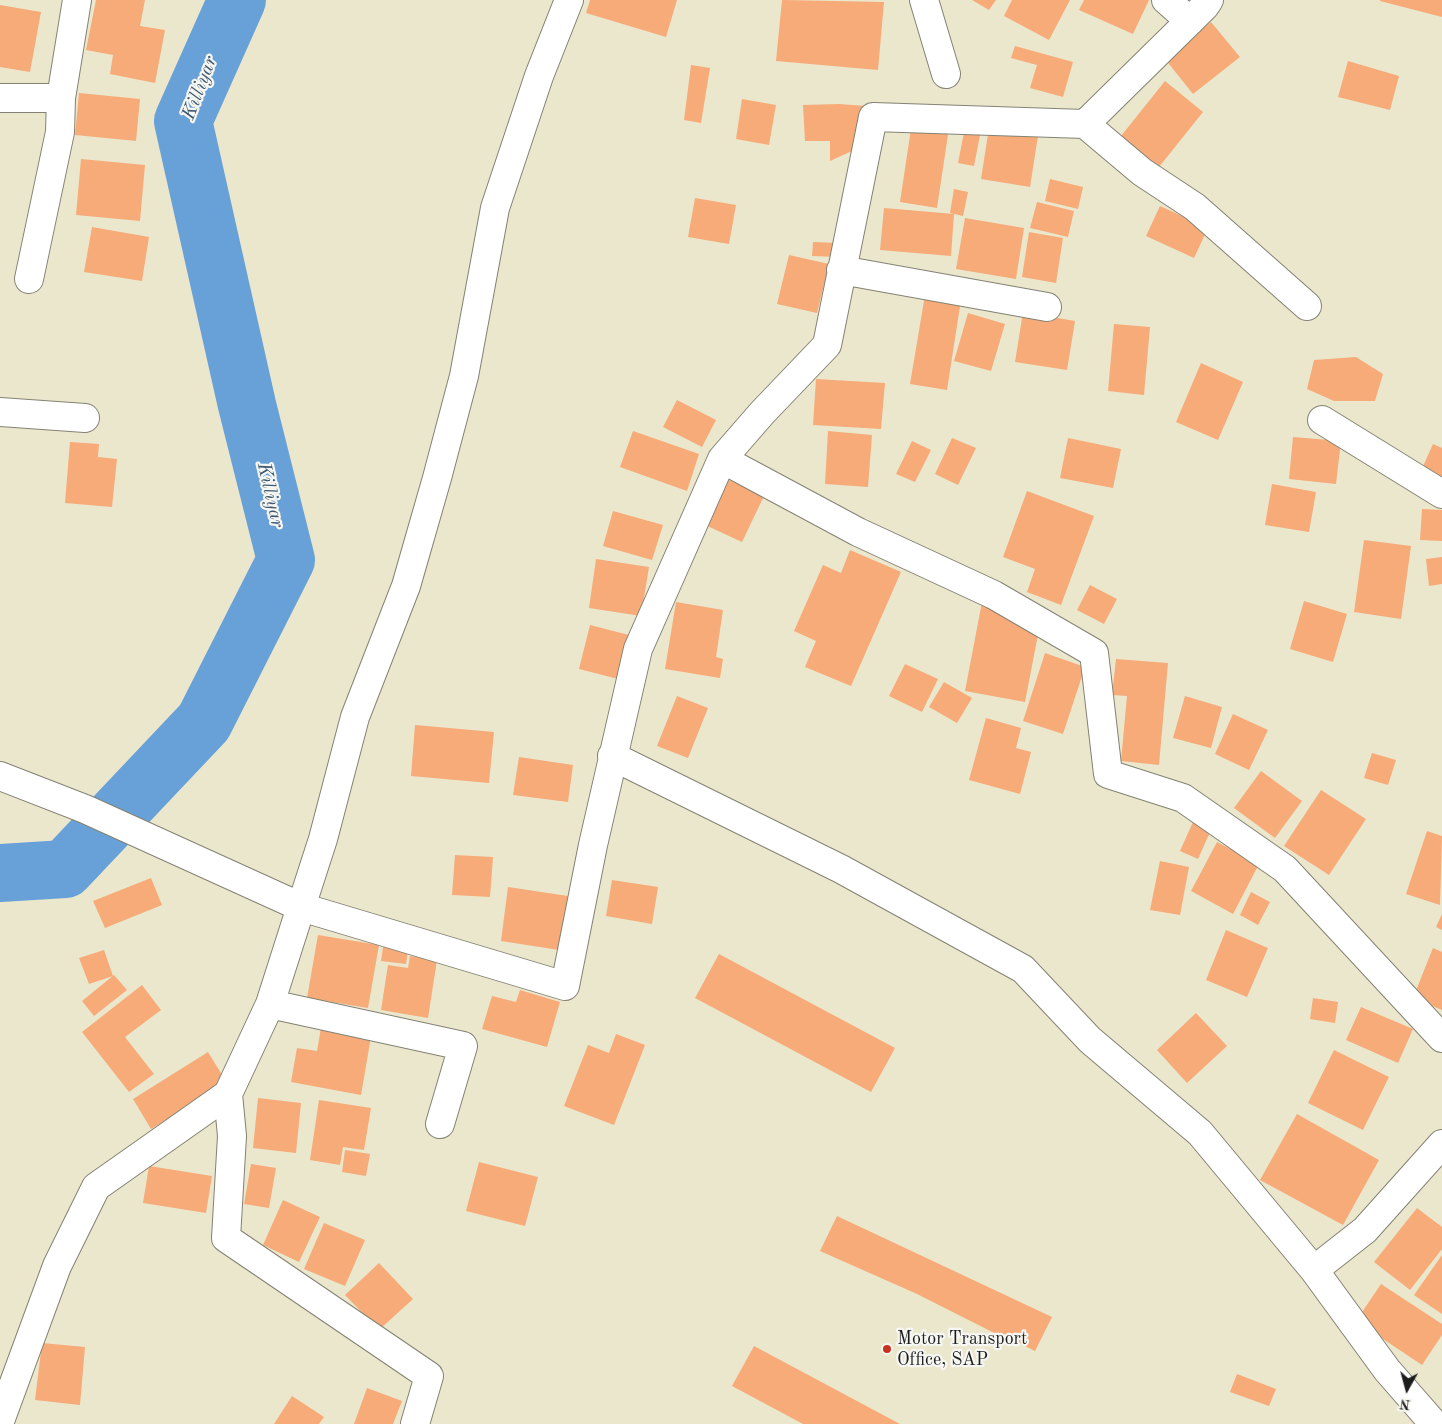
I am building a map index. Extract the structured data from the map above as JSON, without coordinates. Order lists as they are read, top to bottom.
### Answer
{
  "water": ["Killiyar"],
  "places": ["Motor Transport Office, SAP"],
  "north": "bottom"
}
